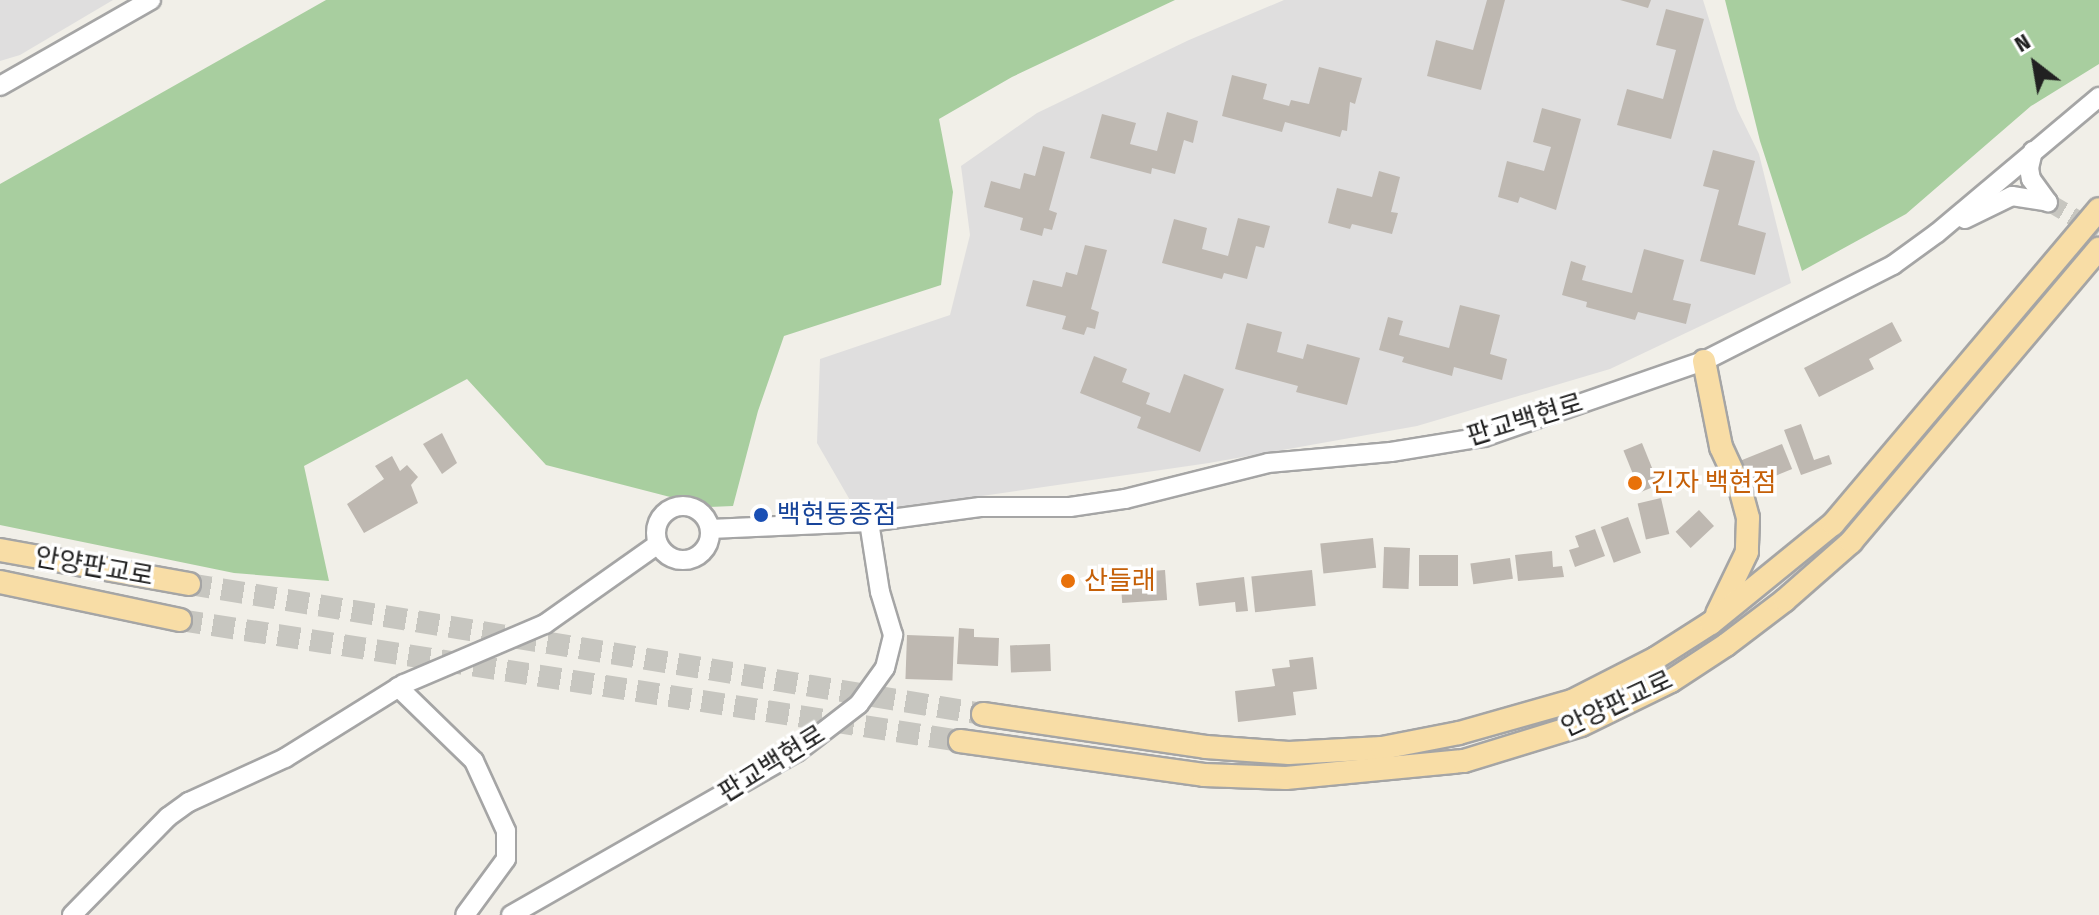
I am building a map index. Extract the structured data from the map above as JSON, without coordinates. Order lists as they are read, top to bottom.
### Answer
{
  "streets": {
    "main road": ["안양판교로"],
    "street": ["판교백현로"]
  },
  "places": ["긴자 백현점", "백현동종점", "산들래"],
  "north": "top left"
}
